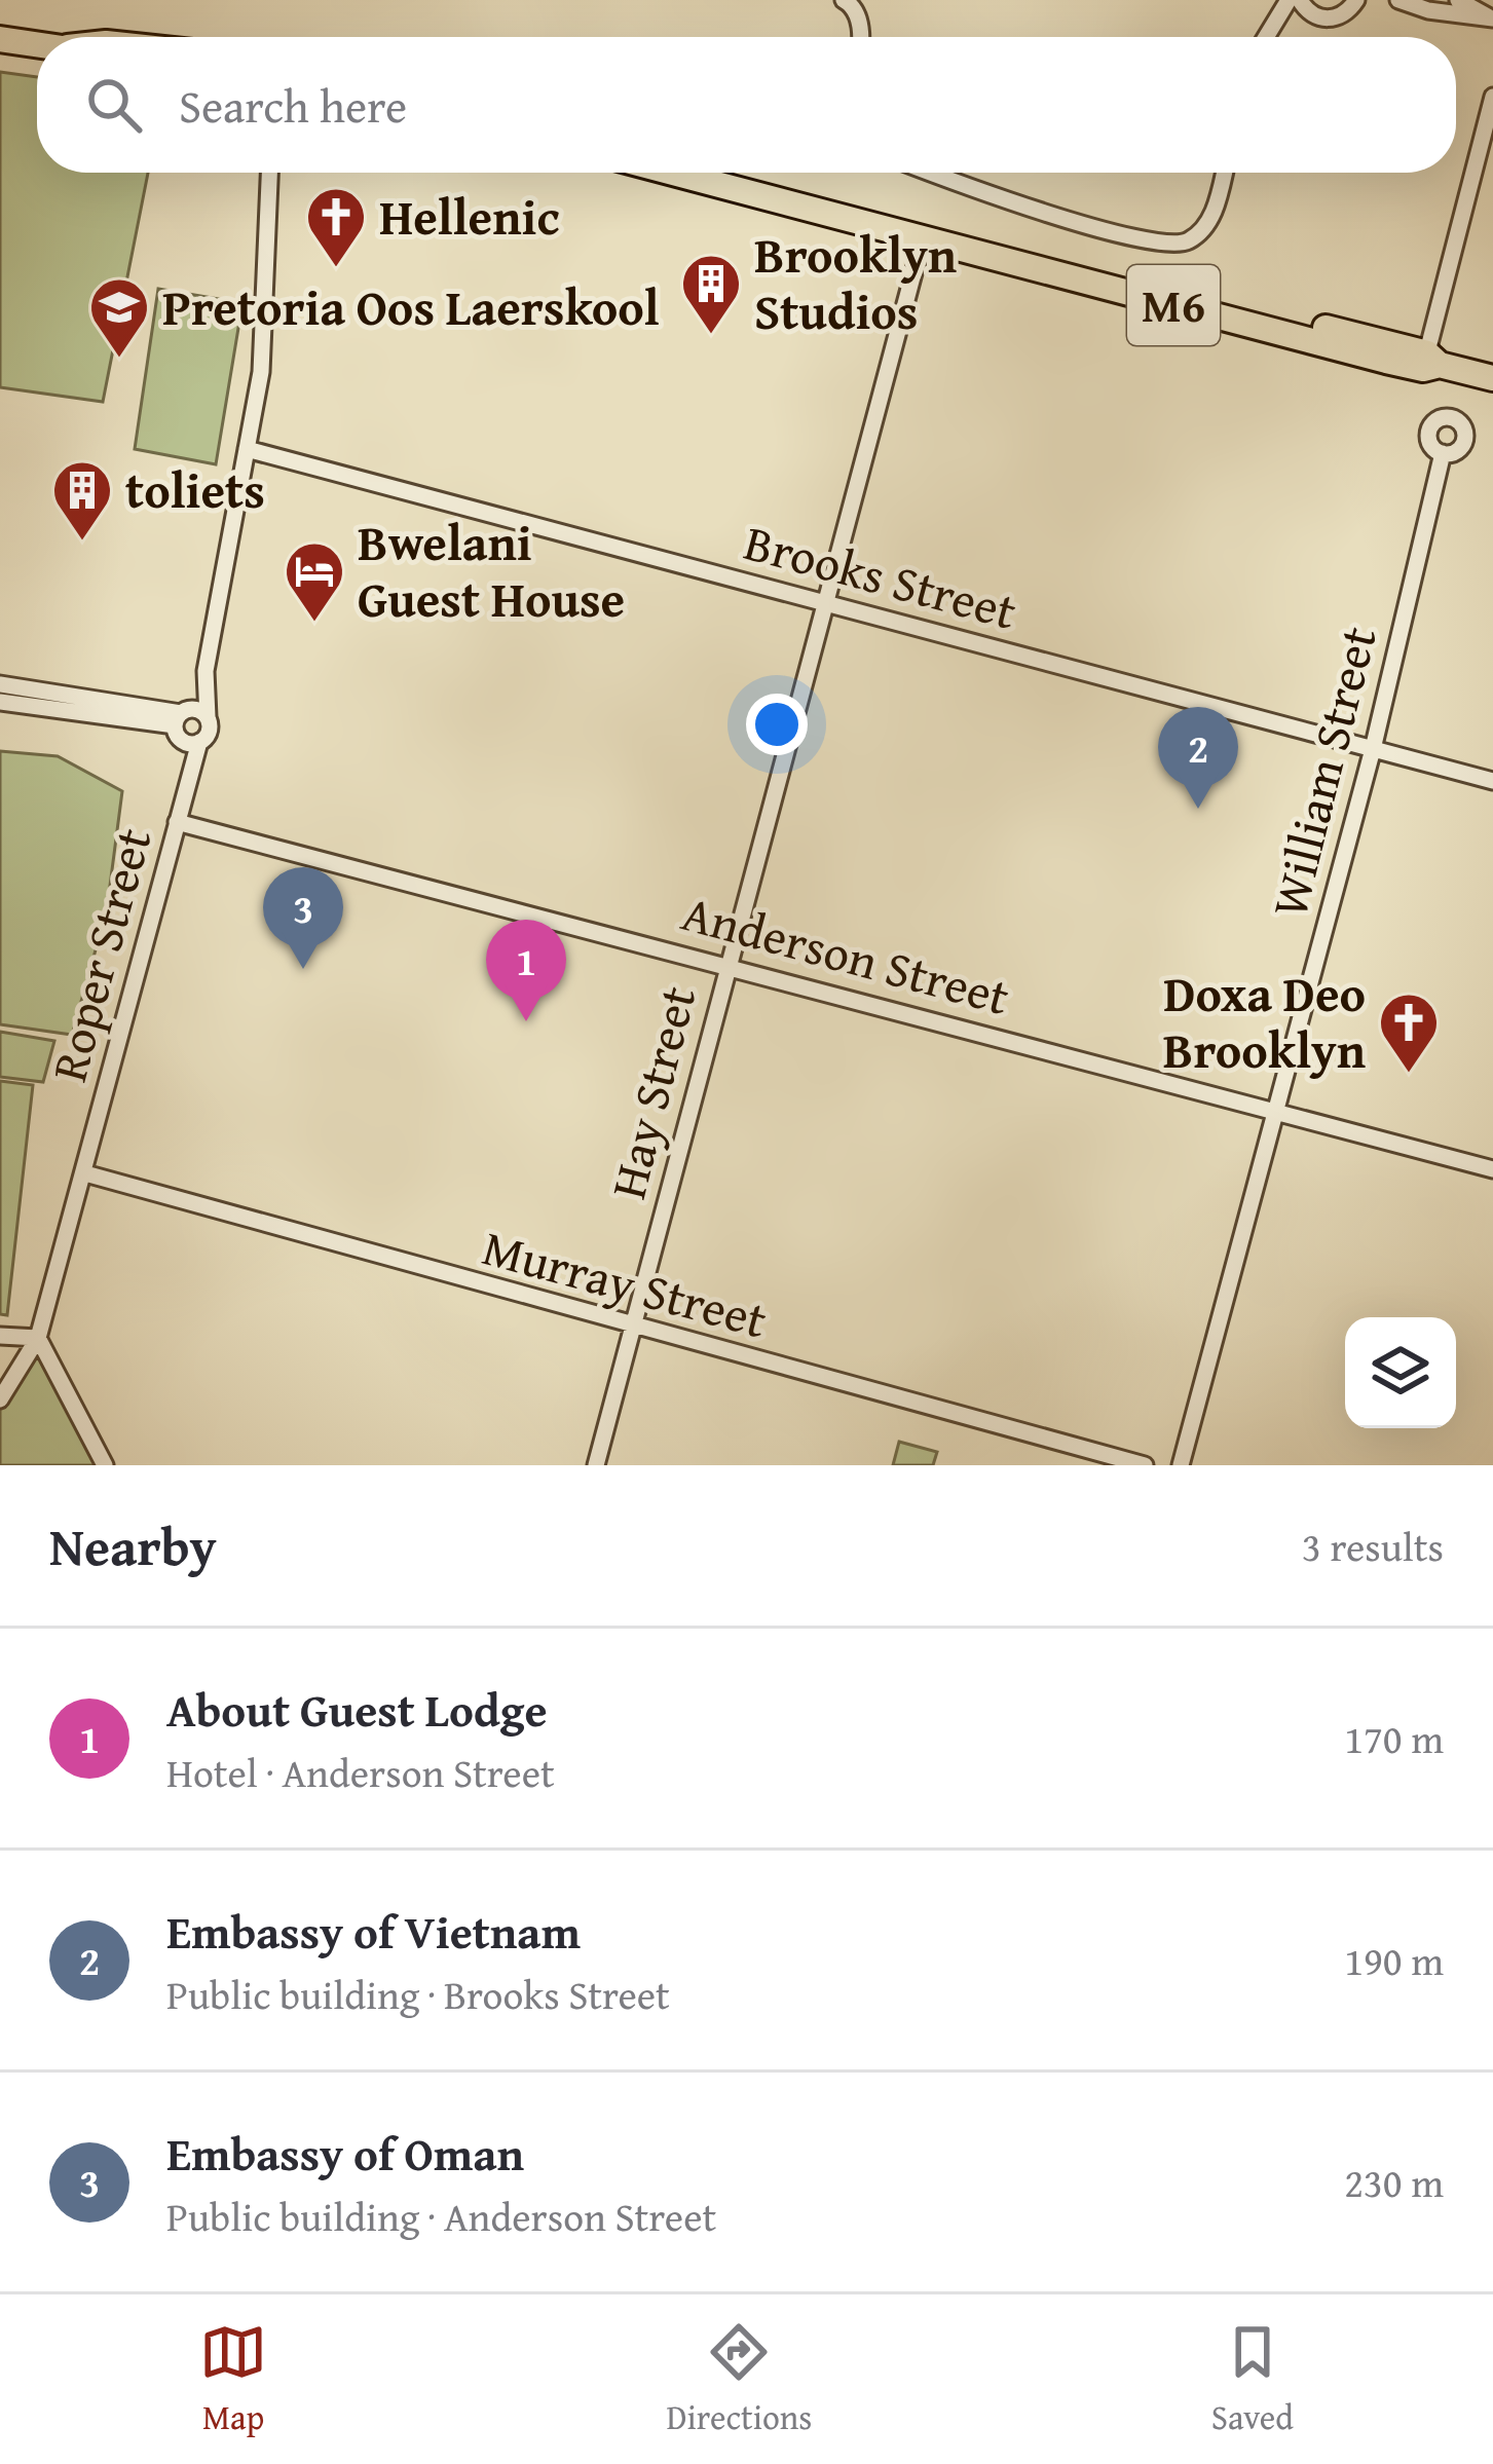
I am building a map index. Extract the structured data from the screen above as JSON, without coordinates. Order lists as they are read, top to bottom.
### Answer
{
  "streets": {
    "main road": ["M6"],
    "street": [
      "Brooks Street",
      "William Street",
      "Roper Street",
      "Anderson Street",
      "Hay Street",
      "Murray Street"
    ]
  },
  "crossings": [
    ["M6", "Hay Street"],
    ["Brooks Street", "William Street"],
    ["Brooks Street", "Roper Street"],
    ["Brooks Street", "Hay Street"],
    ["William Street", "Anderson Street"],
    ["Roper Street", "Anderson Street"],
    ["Roper Street", "Murray Street"],
    ["Anderson Street", "Hay Street"],
    ["Hay Street", "Murray Street"]
  ],
  "places": {
    "church": ["Hellenic", "Doxa Deo Brooklyn"],
    "building": ["Brooklyn Studios", "toliets"],
    "school or university": ["Pretoria Oos Laerskool"],
    "hotel": ["Bwelani Guest House"]
  },
  "page": {
    "search": "Search here",
    "pins": ["2", "3", "1"],
    "heading": ["Nearby", "3 results"],
    "list": [
      {
        "mark": "1",
        "name": "About Guest Lodge",
        "note": "Hotel · Anderson Street",
        "value": "170 m"
      },
      {
        "mark": "2",
        "name": "Embassy of Vietnam",
        "note": "Public building · Brooks Street",
        "value": "190 m"
      },
      {
        "mark": "3",
        "name": "Embassy of Oman",
        "note": "Public building · Anderson Street",
        "value": "230 m"
      }
    ],
    "nav": ["Map", "Directions", "Saved"]
  }
}
